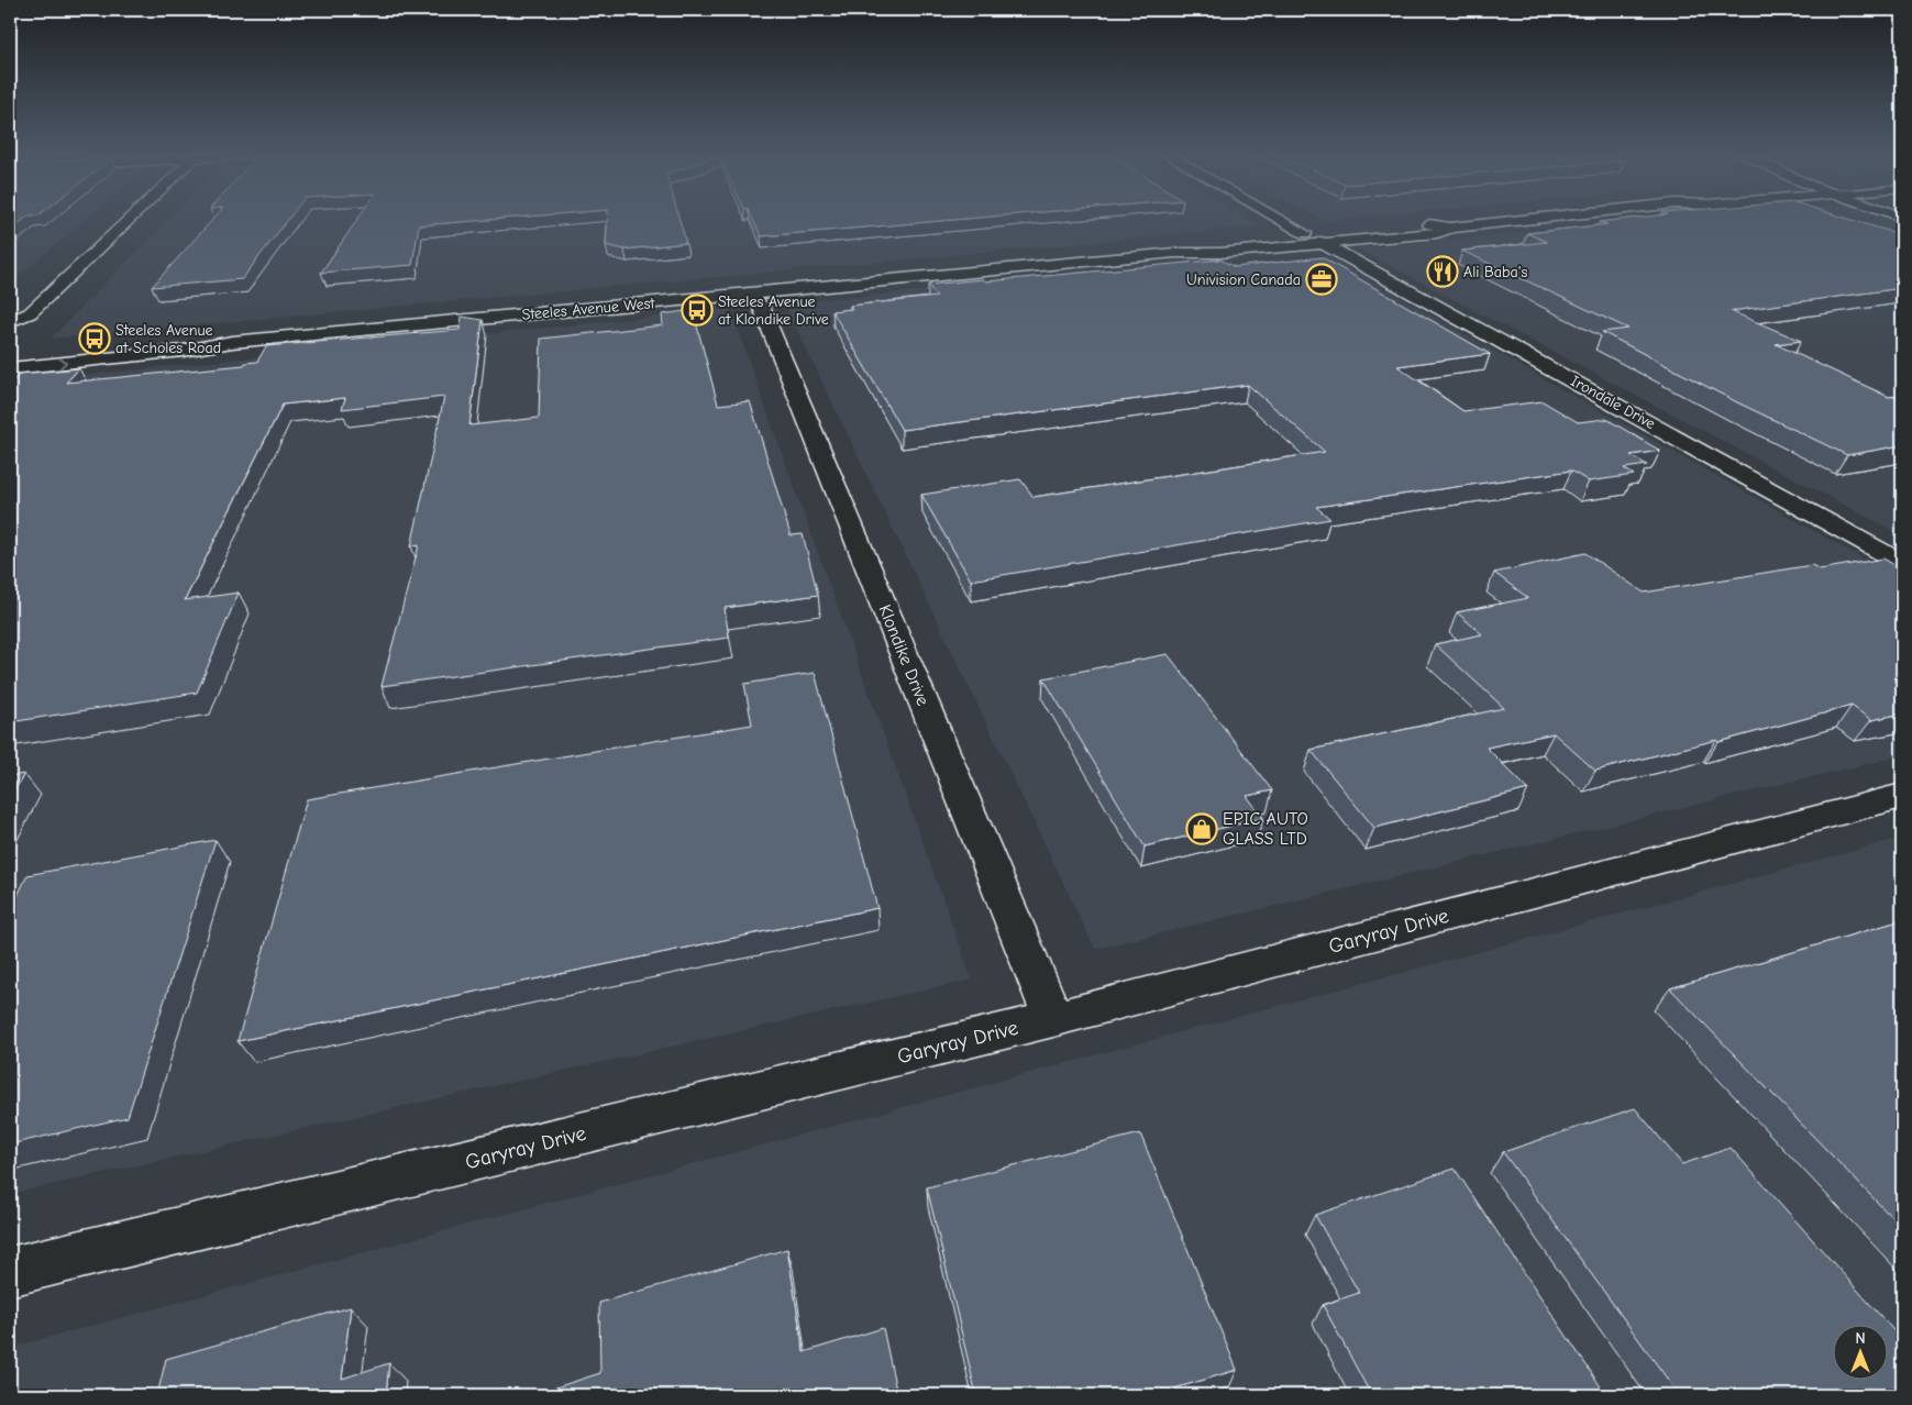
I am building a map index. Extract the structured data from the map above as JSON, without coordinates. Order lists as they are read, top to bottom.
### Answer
{
  "streets": {
    "street": [
      "Steeles Avenue West",
      "Irondale Drive",
      "Klondike Drive",
      "Garyray Drive"
    ]
  },
  "crossings": [
    ["Steeles Avenue West", "Irondale Drive"],
    ["Steeles Avenue West", "Klondike Drive"],
    ["Klondike Drive", "Garyray Drive"]
  ],
  "places": {
    "restaurant": ["Ali Baba's"],
    "office": ["Univision Canada"],
    "bus stop": ["Steeles Avenue at Klondike Drive", "Steeles Avenue at Scholes Road"],
    "shop": ["EPIC AUTO GLASS LTD"]
  },
  "north": "top"
}
